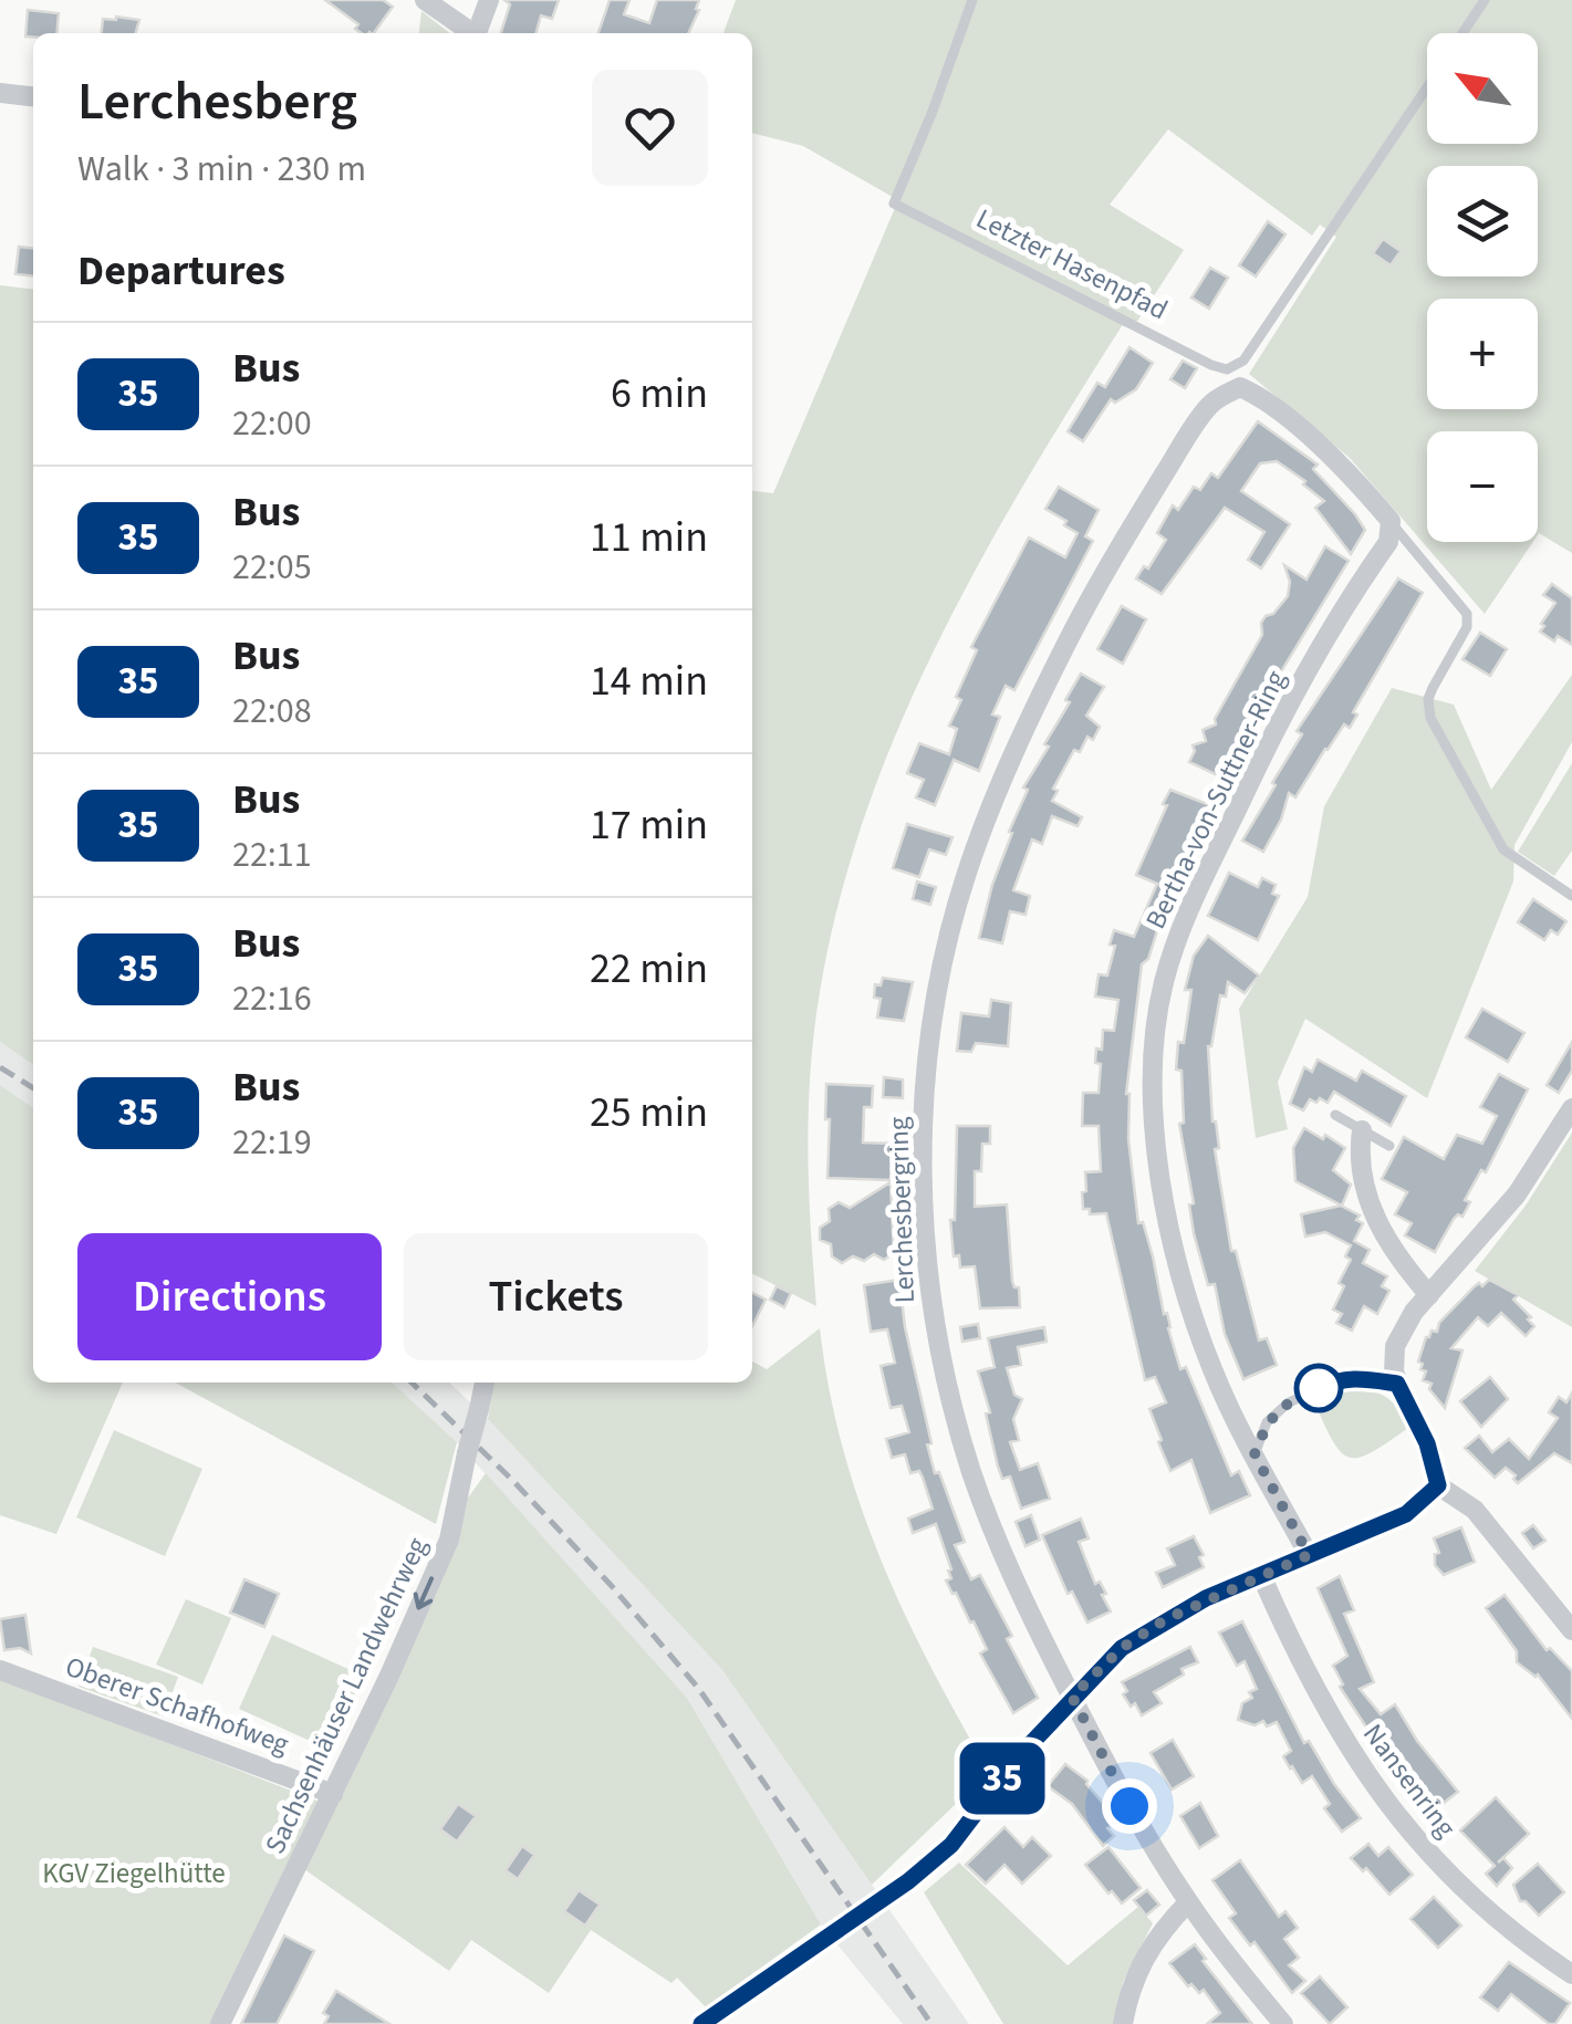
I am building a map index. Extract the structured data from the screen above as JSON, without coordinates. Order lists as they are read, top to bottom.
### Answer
{
  "streets": {
    "street": [
      "Bertha-von-Suttner-Ring",
      "Lerchesbergring",
      "Sachsenhäuser Landwehrweg",
      "Oberer Schafhofweg",
      "Nansenring"
    ],
    "lane": ["Letzter Hasenpfad"]
  },
  "crossings": [
    ["Bertha-von-Suttner-Ring", "Lerchesbergring"],
    ["Sachsenhäuser Landwehrweg", "Oberer Schafhofweg"]
  ],
  "one_way": ["Sachsenhäuser Landwehrweg"],
  "parks": ["KGV Ziegelhütte"],
  "lines": ["bus line 35"],
  "north": "top left",
  "page": {
    "on_map": "35",
    "map_buttons": ["+", "−"],
    "heading": [
      ["Lerchesberg", "Walk · 3 min · 230 m"],
      "Departures"
    ],
    "list": [
      {
        "mark": "35",
        "name": "Bus",
        "note": "22:00",
        "value": "6 min"
      },
      {
        "mark": "35",
        "name": "Bus",
        "note": "22:05",
        "value": "11 min"
      },
      {
        "mark": "35",
        "name": "Bus",
        "note": "22:08",
        "value": "14 min"
      },
      {
        "mark": "35",
        "name": "Bus",
        "note": "22:11",
        "value": "17 min"
      },
      {
        "mark": "35",
        "name": "Bus",
        "note": "22:16",
        "value": "22 min"
      },
      {
        "mark": "35",
        "name": "Bus",
        "note": "22:19",
        "value": "25 min"
      }
    ],
    "buttons": ["Directions", "Tickets"]
  }
}
